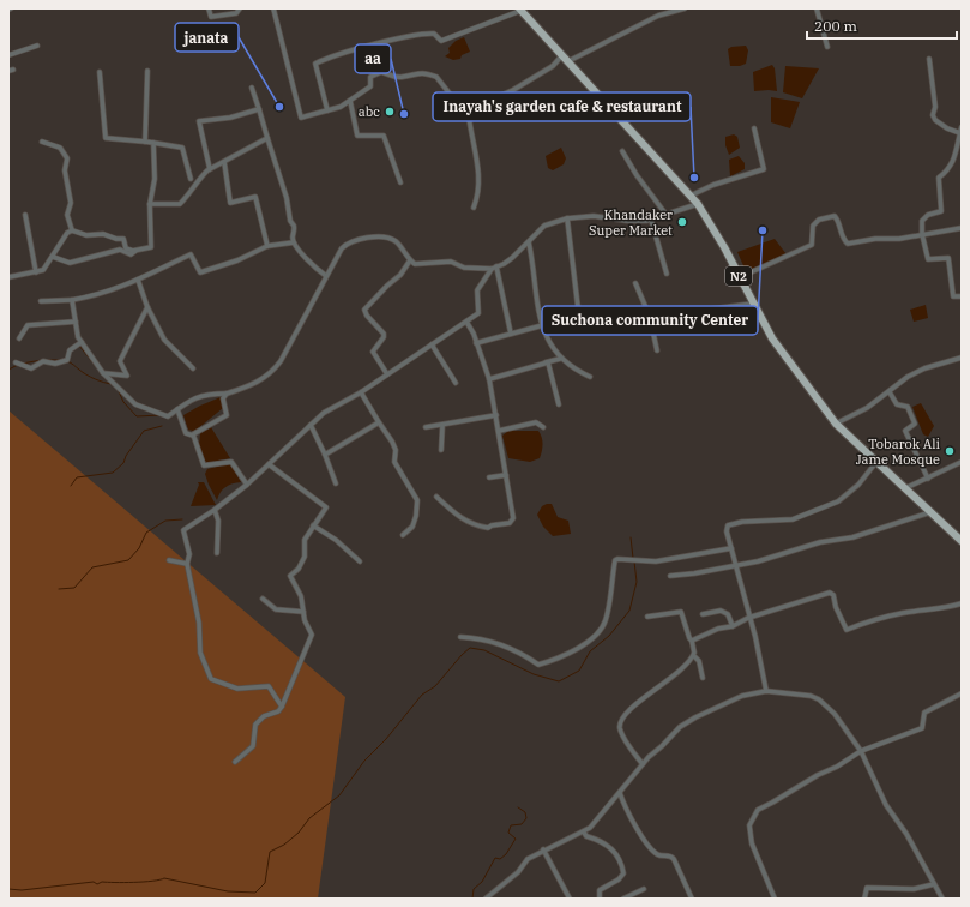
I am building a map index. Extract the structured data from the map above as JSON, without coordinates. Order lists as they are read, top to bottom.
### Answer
{
  "streets": {
    "highway": ["N2"]
  },
  "places": [
    "janata",
    "abc",
    "aa",
    "Inayah's garden cafe & restaurant",
    "Khandaker Super Market",
    "Suchona community Center",
    "Tobarok Ali Jame Mosque"
  ],
  "scale_bar": "200 m"
}
